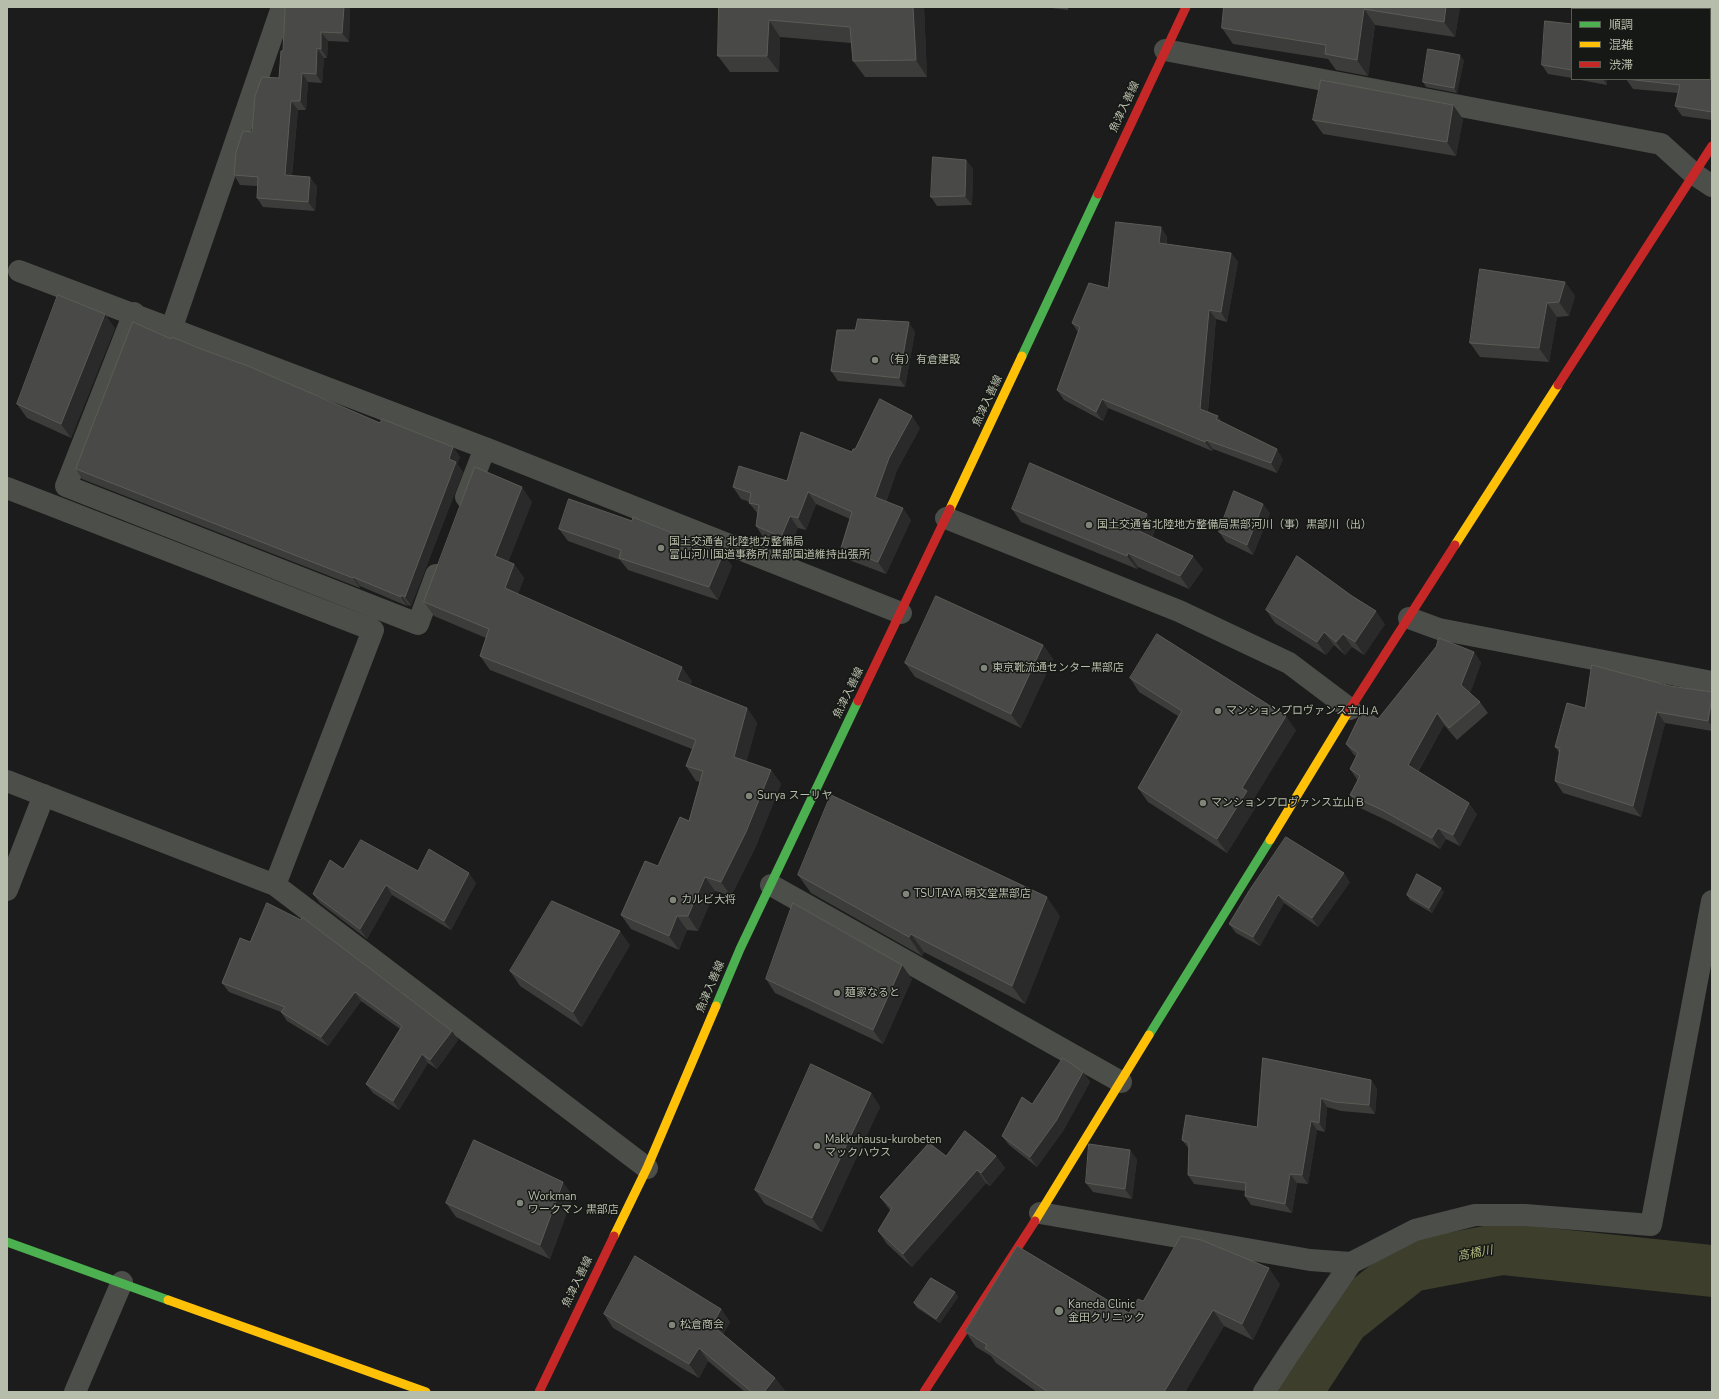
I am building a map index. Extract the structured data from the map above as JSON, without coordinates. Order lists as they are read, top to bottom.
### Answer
{
  "streets": {
    "street": ["魚津入善線"]
  },
  "water": ["高橋川"],
  "places": [
    "（有）有倉建設",
    "国土交通省北陸地方整備局黒部河川（事）黒部川（出）",
    "国土交通省 北陸地方整備局 富山河川国道事務所 黒部国道維持出張所",
    "東京靴流通センター黒部店",
    "マンションプロヴァンス立山Ａ",
    "Surya スーリヤ",
    "マンションプロヴァンス立山Ｂ",
    "TSUTAYA 明文堂黒部店",
    "カルビ大将",
    "麺家なると",
    "Makkuhausu-kurobeten マックハウス",
    "Workman ワークマン 黒部店",
    "Kaneda Clinic 金田クリニック",
    "松倉商会"
  ],
  "legend": ["順調", "混雑", "渋滞"]
}
